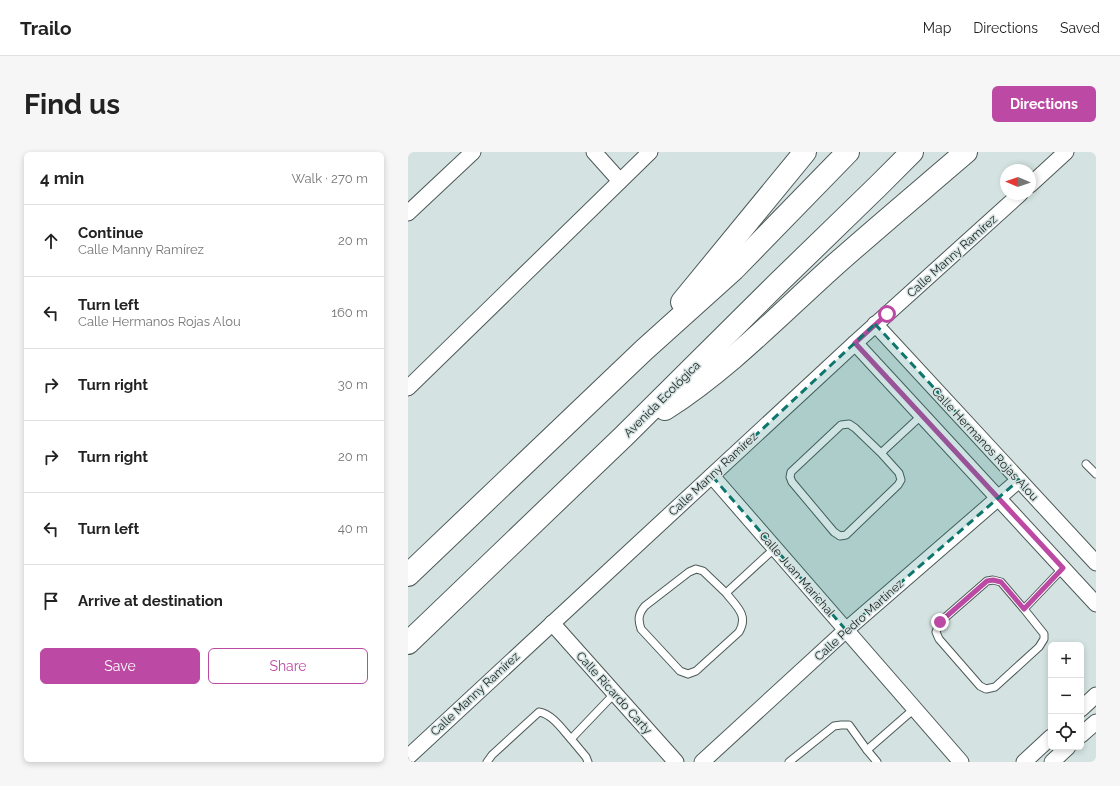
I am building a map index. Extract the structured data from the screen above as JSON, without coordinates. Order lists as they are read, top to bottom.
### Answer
{
  "streets": {
    "main road": ["Avenida Ecológica"],
    "street": [
      "Calle Manny Ramírez",
      "Calle Hermanos Rojas Alou",
      "Calle Juan Marichal",
      "Calle Pedro Martínez",
      "Calle Ricardo Carty"
    ]
  },
  "crossings": [
    ["Calle Manny Ramírez", "Calle Hermanos Rojas Alou"],
    ["Calle Manny Ramírez", "Calle Juan Marichal"],
    ["Calle Manny Ramírez", "Calle Ricardo Carty"],
    ["Calle Hermanos Rojas Alou", "Calle Pedro Martínez"],
    ["Calle Juan Marichal", "Calle Pedro Martínez"]
  ],
  "north": "left",
  "page": {
    "header": "Trailo",
    "nav": ["Map", "Directions", "Saved"],
    "buttons": [
      "Directions",
      ["Save", "Share"]
    ],
    "title": "Find us",
    "heading": ["4 min", "Walk · 270 m"],
    "list": [
      ["Continue", "Calle Manny Ramírez", "20 m"],
      ["Turn left", "Calle Hermanos Rojas Alou", "160 m"],
      ["Turn right", "30 m"],
      ["Turn right", "20 m"],
      ["Turn left", "40 m"],
      "Arrive at destination"
    ],
    "map_buttons": ["+", "−"]
  }
}
